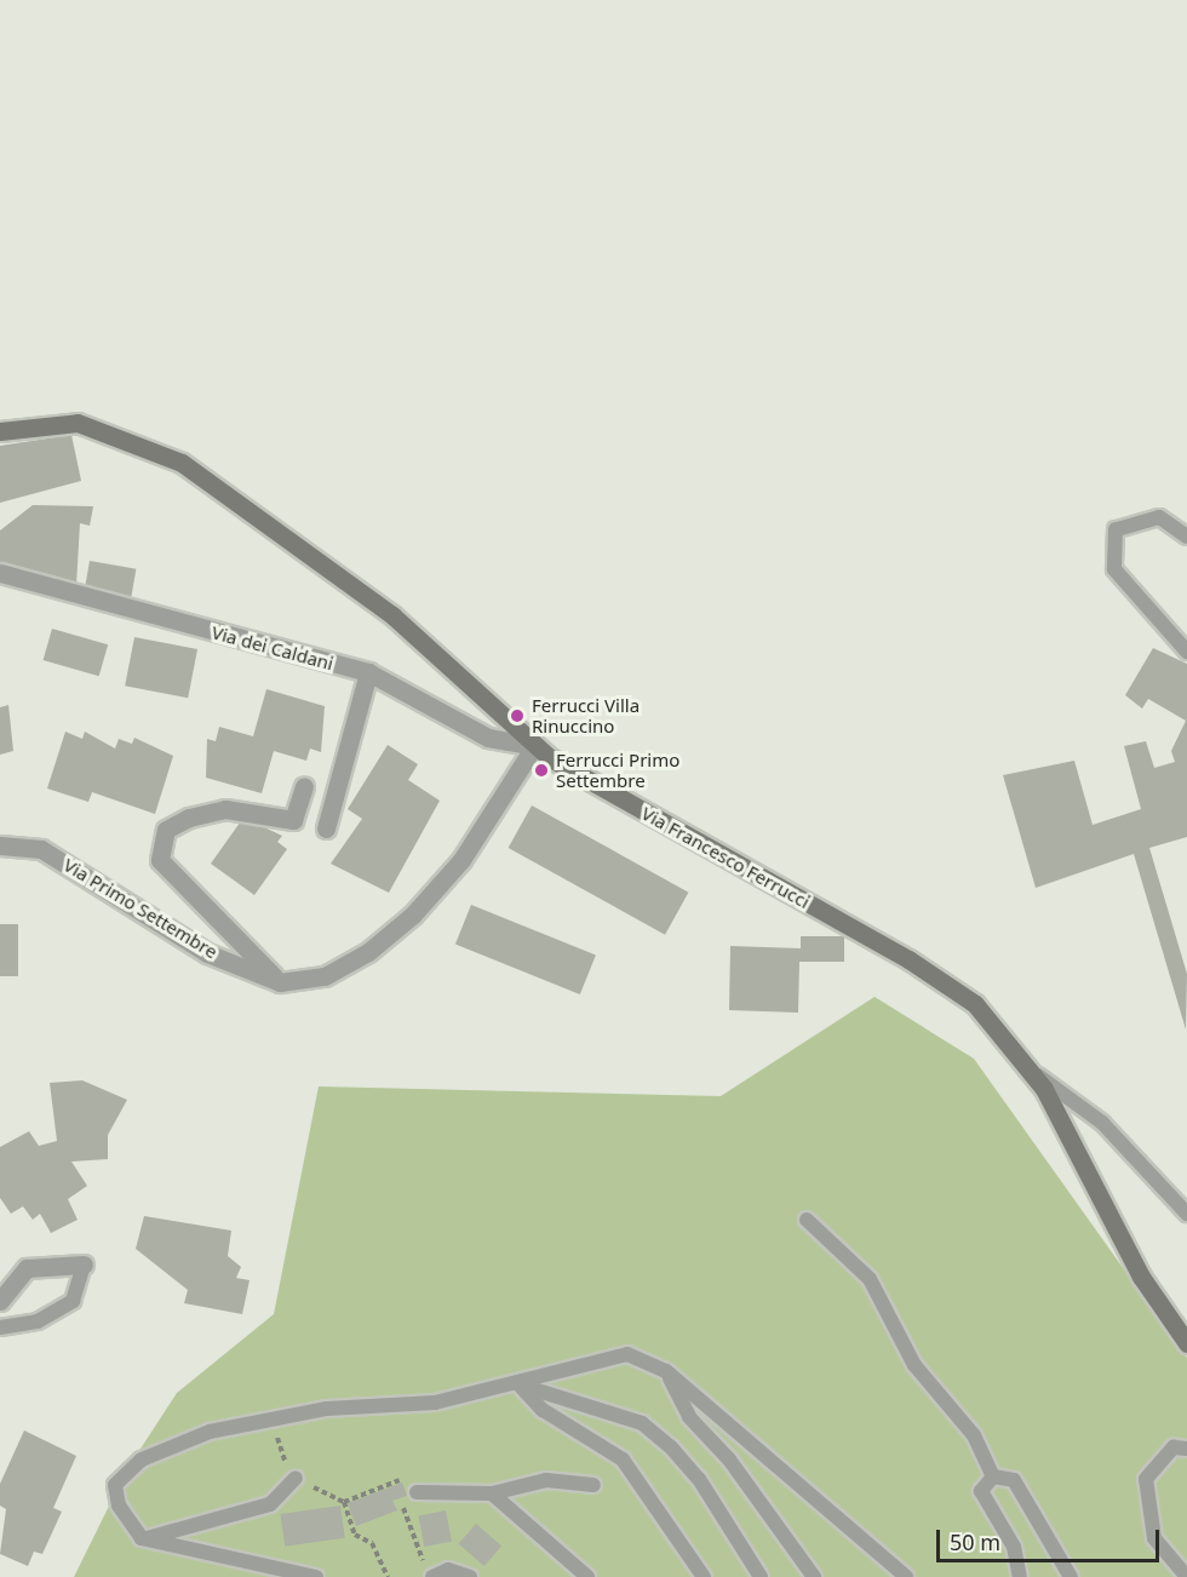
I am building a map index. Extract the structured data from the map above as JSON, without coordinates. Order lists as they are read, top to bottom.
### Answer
{
  "streets": {
    "main road": ["Via Francesco Ferrucci"],
    "street": ["Via dei Caldani", "Via Primo Settembre"]
  },
  "crossings": [
    ["Via dei Caldani", "Via Francesco Ferrucci"],
    ["Via dei Caldani", "Via Primo Settembre"],
    ["Via Francesco Ferrucci", "Via Primo Settembre"]
  ],
  "places": ["Ferrucci Villa Rinuccino", "Ferrucci Primo Settembre"],
  "scale_bar": "50 m"
}
